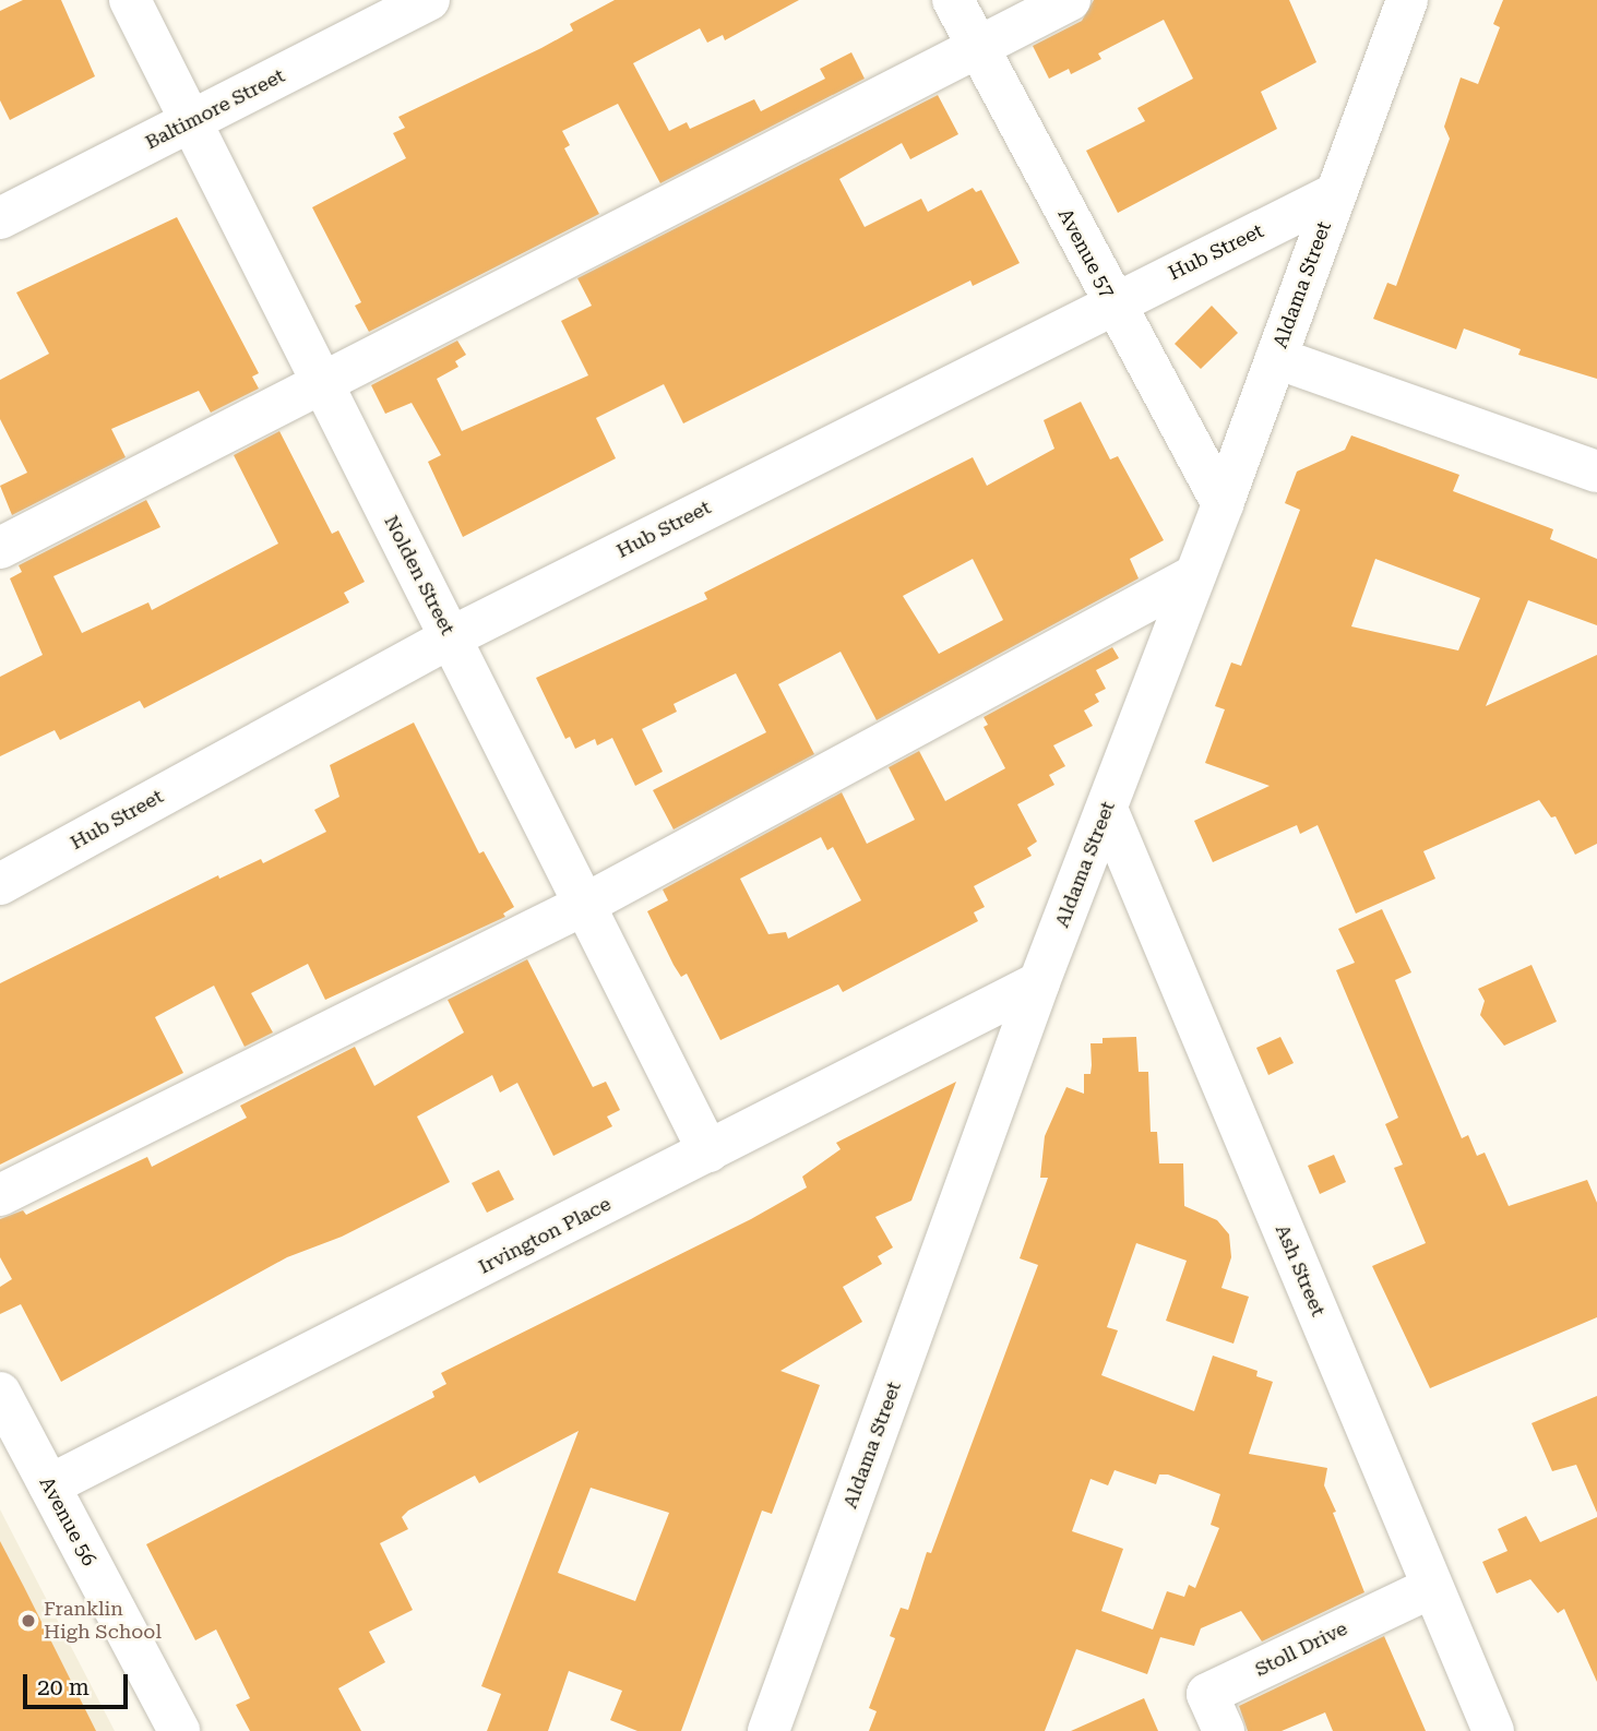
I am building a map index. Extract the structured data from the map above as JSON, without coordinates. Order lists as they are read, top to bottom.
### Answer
{
  "streets": {
    "street": [
      "Baltimore Street",
      "Hub Street",
      "Avenue 57",
      "Aldama Street",
      "Nolden Street",
      "Irvington Place",
      "Ash Street",
      "Avenue 56",
      "Stoll Drive"
    ]
  },
  "crossings": [
    ["Baltimore Street", "Nolden Street"],
    ["Hub Street", "Avenue 57"],
    ["Hub Street", "Aldama Street"],
    ["Hub Street", "Nolden Street"],
    ["Avenue 57", "Aldama Street"],
    ["Aldama Street", "Irvington Place"],
    ["Aldama Street", "Ash Street"],
    ["Nolden Street", "Irvington Place"],
    ["Irvington Place", "Avenue 56"],
    ["Ash Street", "Stoll Drive"]
  ],
  "places": ["Franklin High School"],
  "scale_bar": "20 m"
}
